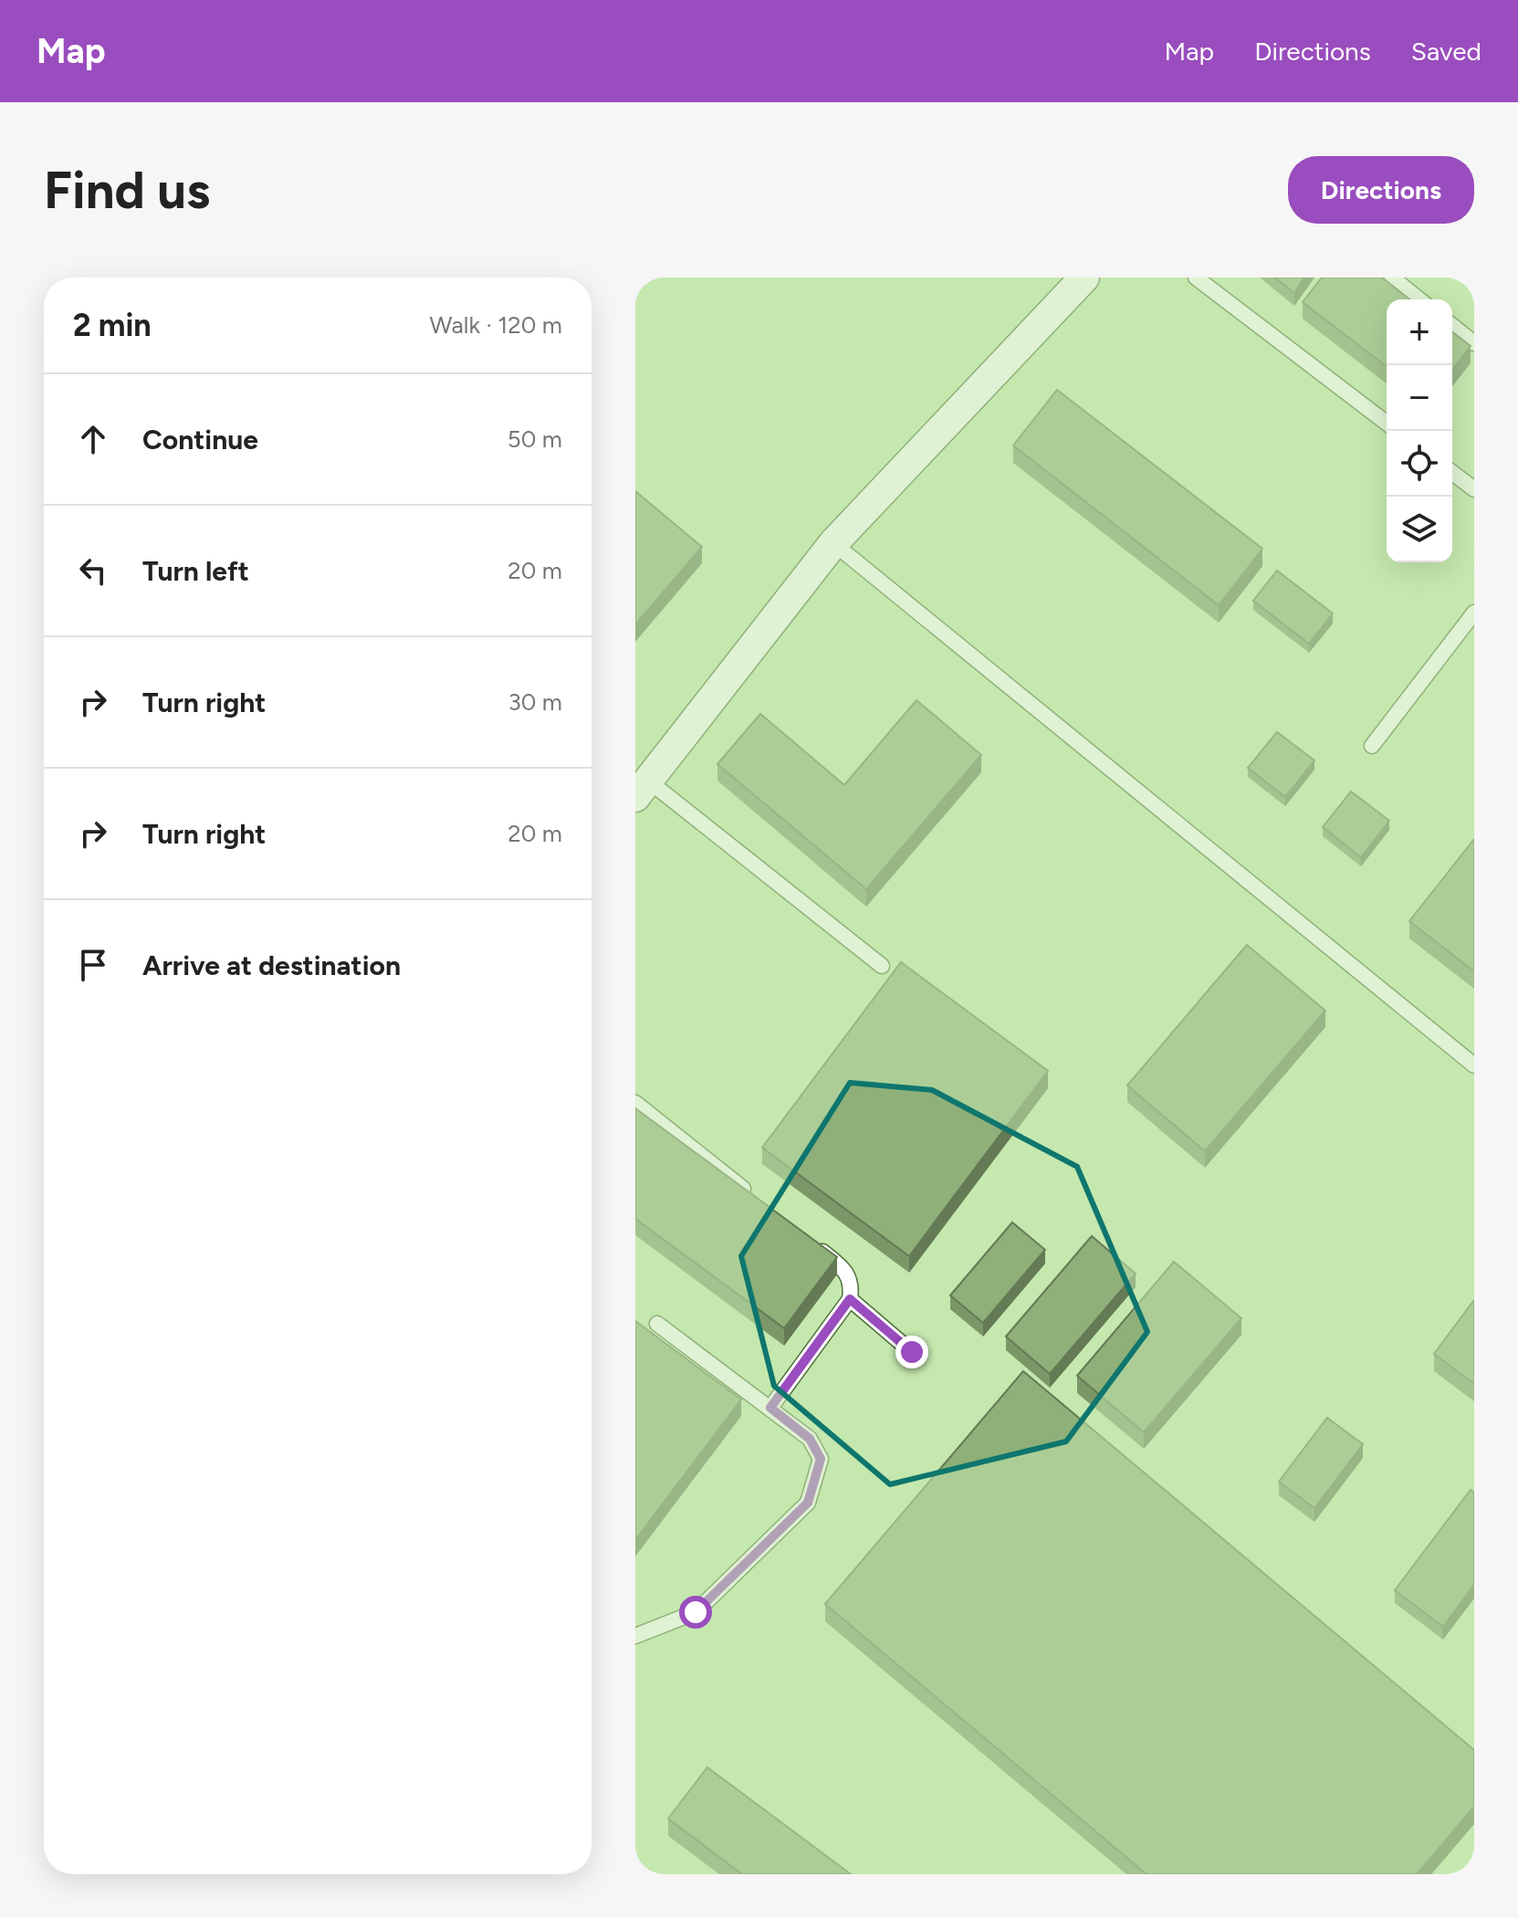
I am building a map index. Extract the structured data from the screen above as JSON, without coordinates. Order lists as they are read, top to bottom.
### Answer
{
  "page": {
    "header": "Map",
    "nav": ["Map", "Directions", "Saved"],
    "buttons": "Directions",
    "title": "Find us",
    "heading": ["2 min", "Walk · 120 m"],
    "map_buttons": ["+", "−"],
    "list": [
      ["Continue", "50 m"],
      ["Turn left", "20 m"],
      ["Turn right", "30 m"],
      ["Turn right", "20 m"],
      "Arrive at destination"
    ]
  }
}
